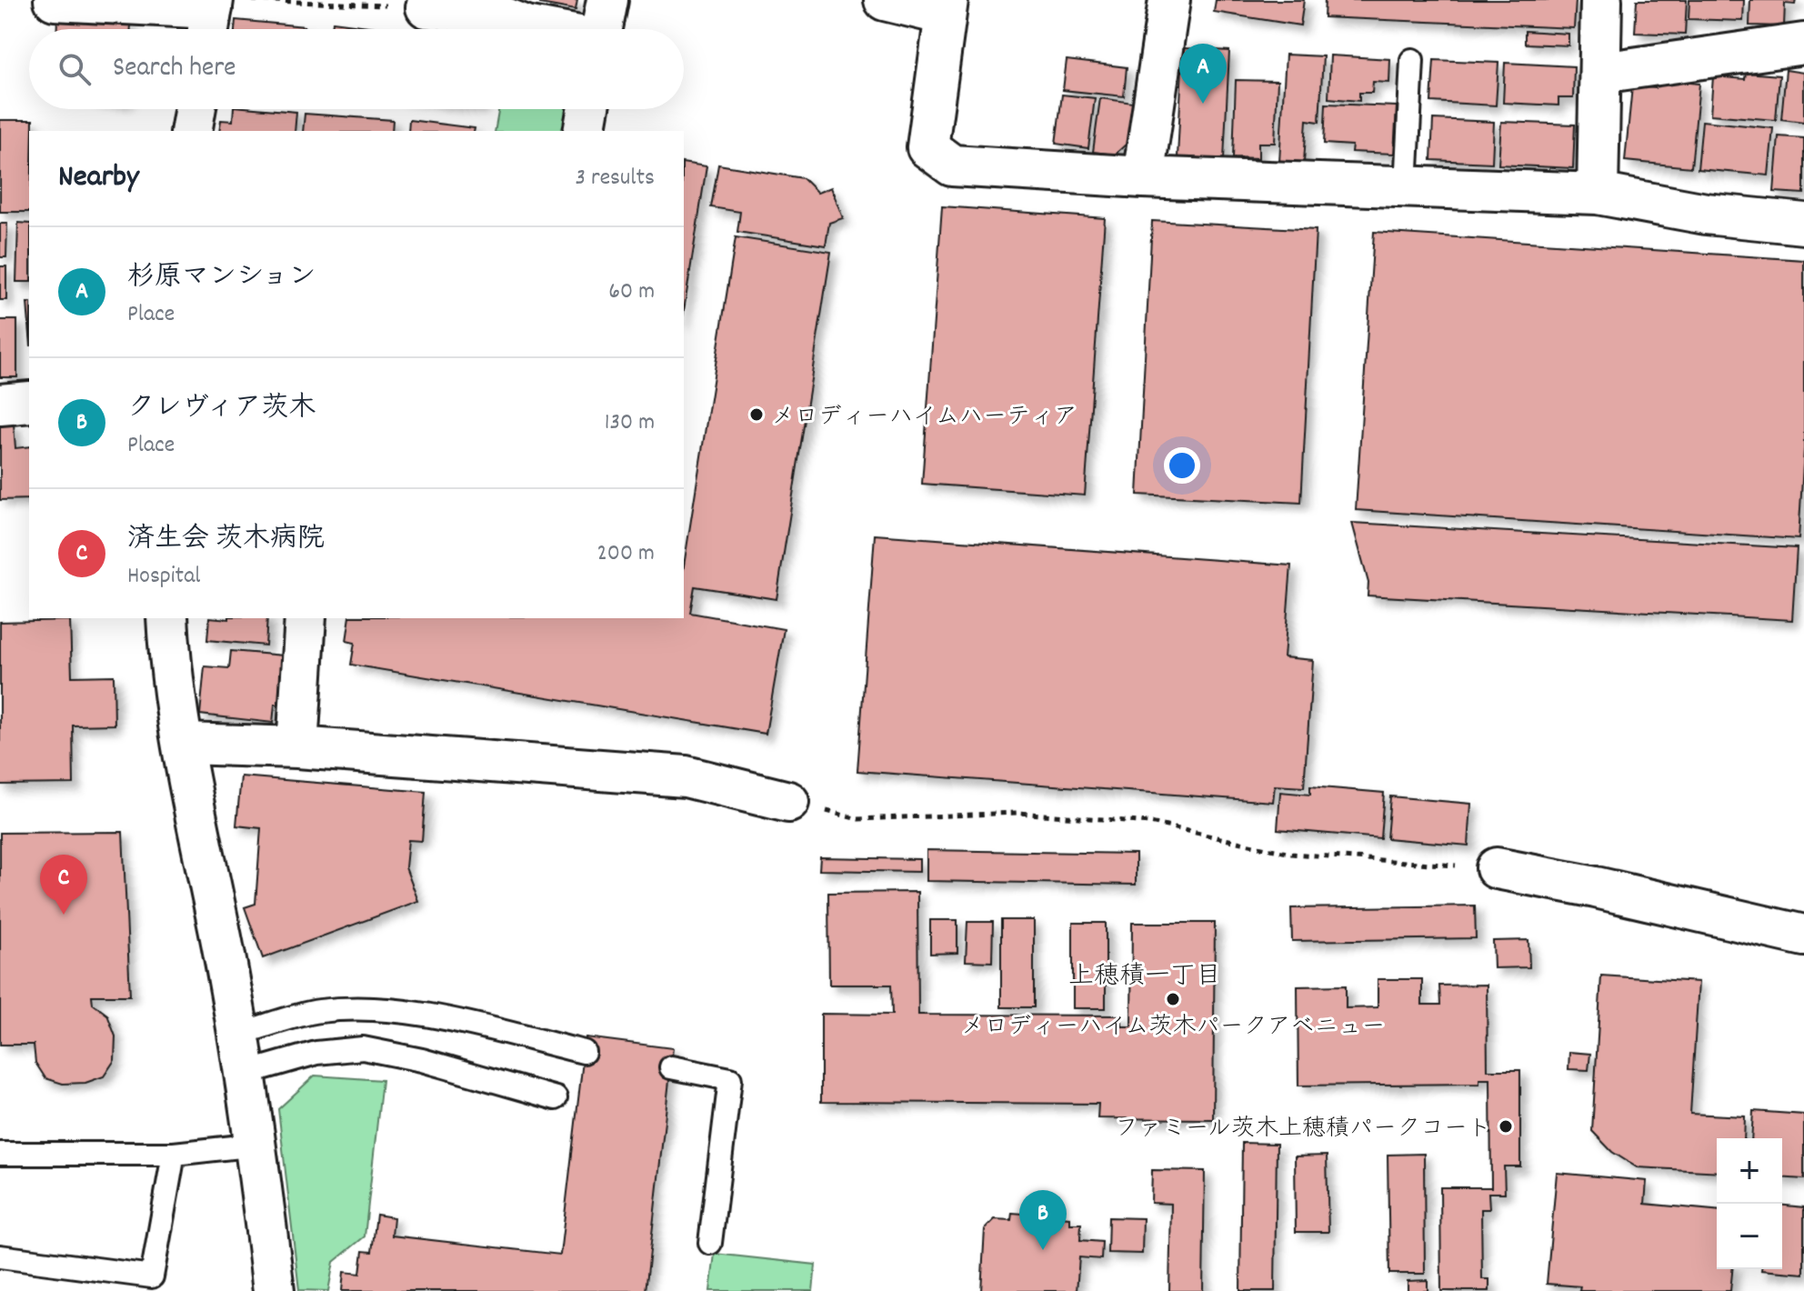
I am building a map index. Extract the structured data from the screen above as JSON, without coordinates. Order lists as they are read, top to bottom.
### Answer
{
  "districts": ["上穂積一丁目"],
  "places": ["メロディーハイムハーティア", "メロディーハイム茨木パークアベニュー", "ファミール茨木上穂積パークコート"],
  "page": {
    "search": "Search here",
    "pins": ["A", "C", "B"],
    "heading": ["Nearby", "3 results"],
    "list": [
      {
        "mark": "A",
        "name": "杉原マンション",
        "note": "Place",
        "value": "60 m"
      },
      {
        "mark": "B",
        "name": "クレヴィア茨木",
        "note": "Place",
        "value": "130 m"
      },
      {
        "mark": "C",
        "name": "済生会 茨木病院",
        "note": "Hospital",
        "value": "200 m"
      }
    ],
    "map_buttons": ["+", "−"]
  }
}
